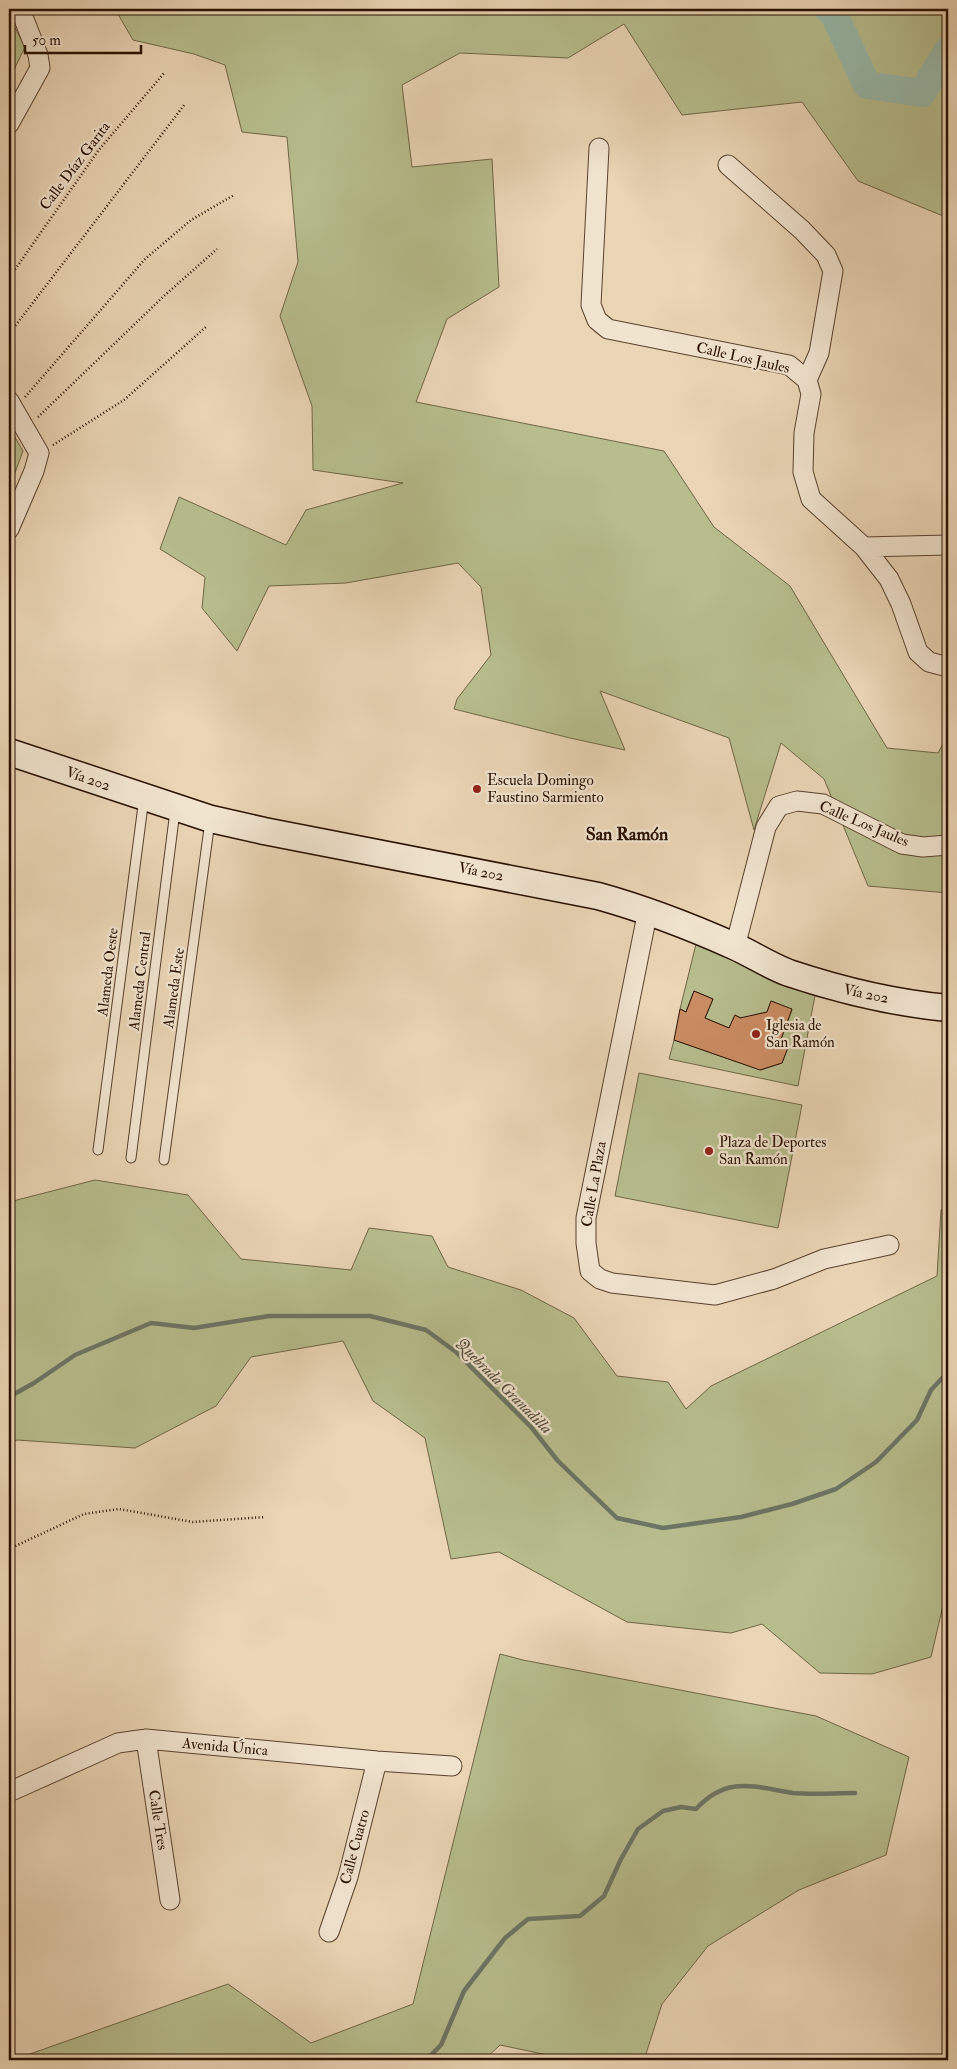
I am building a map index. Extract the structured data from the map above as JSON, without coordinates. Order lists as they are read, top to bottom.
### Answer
{
  "streets": {
    "main road": ["Vía 202"],
    "street": [
      "Calle Los Jaules",
      "Calle La Plaza",
      "Avenida Única",
      "Calle Tres",
      "Calle Cuatro"
    ],
    "lane": ["Alameda Oeste", "Alameda Central", "Alameda Este"],
    "path": ["Calle Díaz Garita"]
  },
  "crossings": [
    ["Calle Los Jaules", "Vía 202"],
    ["Vía 202", "Alameda Oeste"],
    ["Vía 202", "Alameda Central"],
    ["Vía 202", "Alameda Este"],
    ["Vía 202", "Calle La Plaza"],
    ["Avenida Única", "Calle Tres"],
    ["Avenida Única", "Calle Cuatro"]
  ],
  "districts": ["San Ramón"],
  "water": ["Quebrada Granadilla"],
  "places": ["Escuela Domingo Faustino Sarmiento", "Iglesia de San Ramón", "Plaza de Deportes San Ramón"],
  "scale_bar": "50 m"
}
